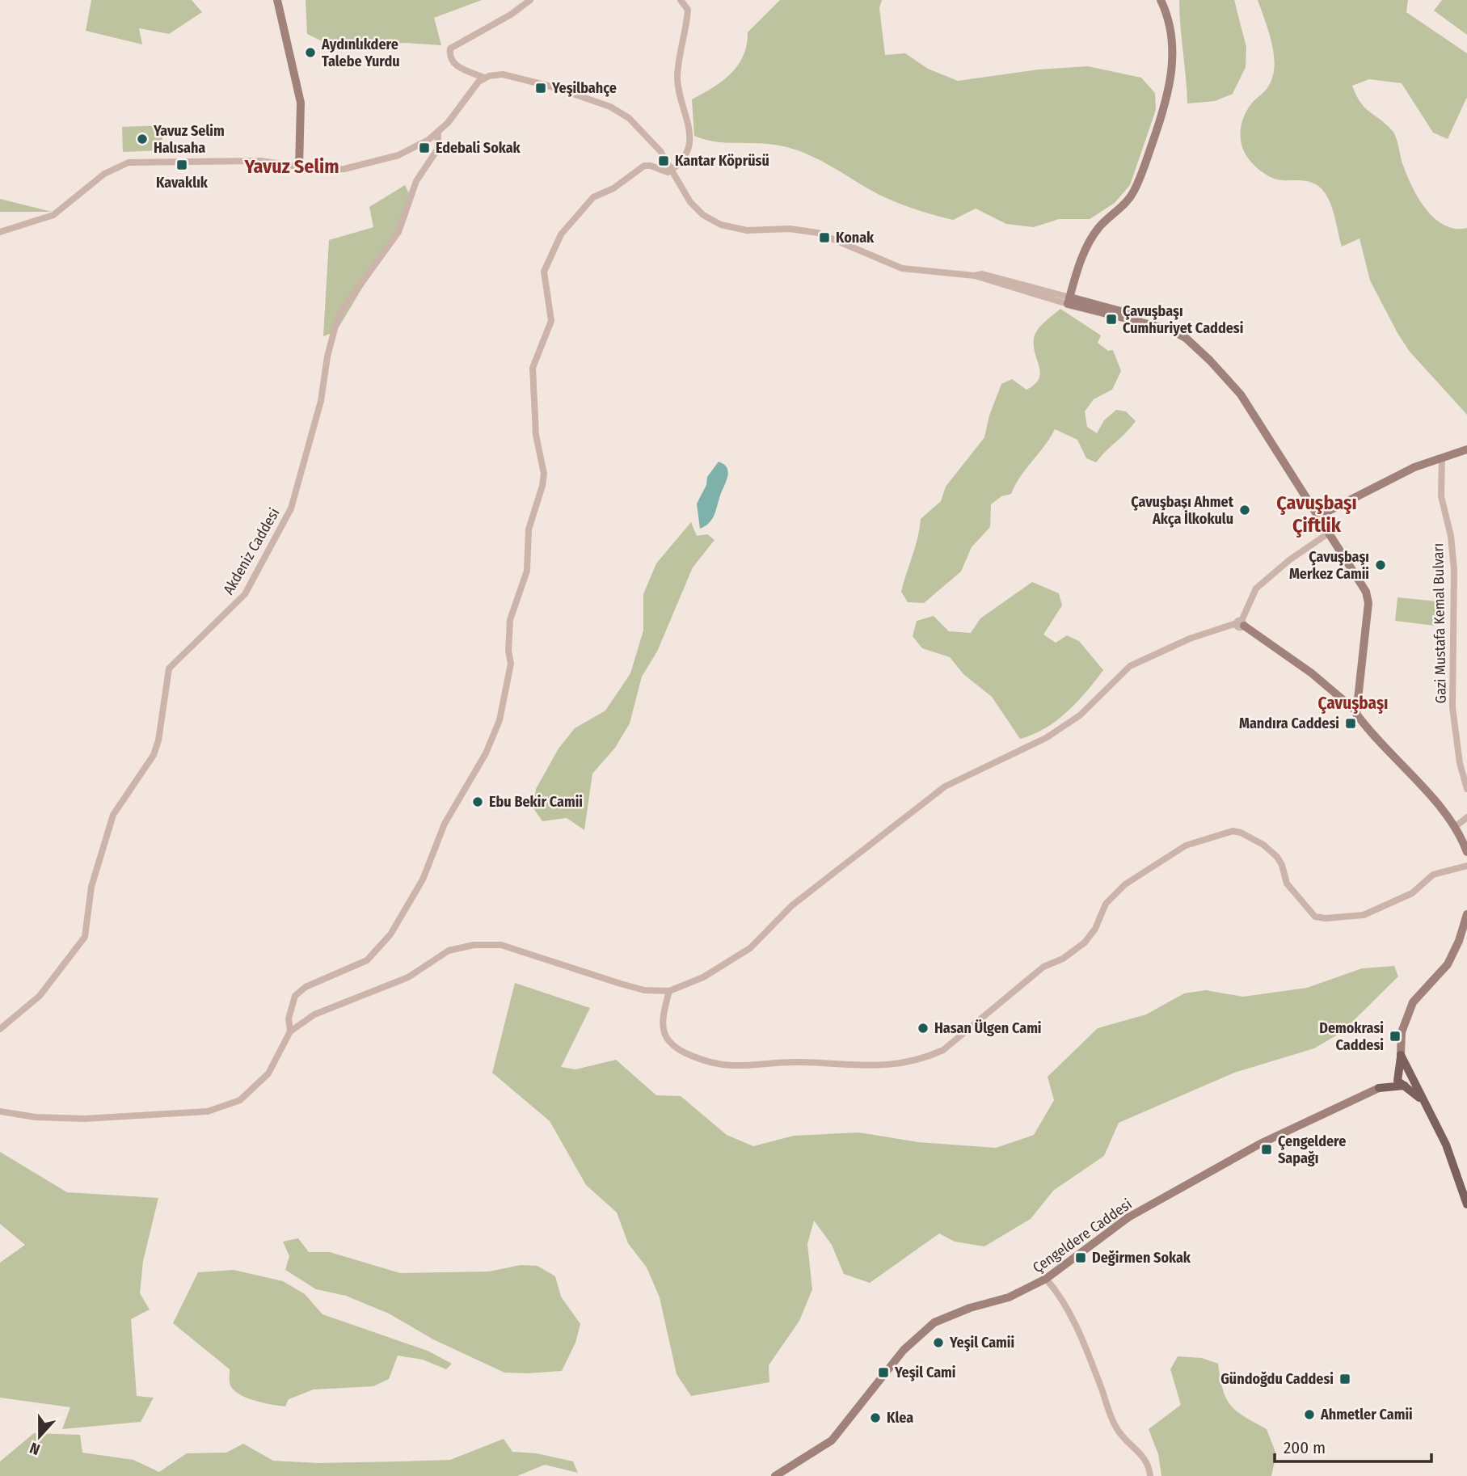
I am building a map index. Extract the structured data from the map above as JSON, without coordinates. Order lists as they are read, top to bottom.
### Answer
{
  "streets": {
    "main road": ["Çengeldere Caddesi"],
    "street": ["Akdeniz Caddesi", "Gazi Mustafa Kemal Bulvarı"]
  },
  "districts": ["Yavuz Selim", "Çavuşbaşı Çiftlik", "Çavuşbaşı"],
  "places": {
    "other": [
      "Aydınlıkdere Talebe Yurdu",
      "Yavuz Selim Halısaha",
      "Çavuşbaşı Ahmet Akça İlkokulu",
      "Çavuşbaşı Merkez Camii",
      "Ebu Bekir Camii",
      "Hasan Ülgen Cami",
      "Yeşil Camii",
      "Ahmetler Camii",
      "Klea"
    ],
    "transit": [
      "Yeşilbahçe",
      "Edebali Sokak",
      "Kantar Köprüsü",
      "Kavaklık",
      "Konak",
      "Çavuşbaşı Cumhuriyet Caddesi",
      "Mandıra Caddesi",
      "Demokrasi Caddesi",
      "Çengeldere Sapağı",
      "Değirmen Sokak",
      "Yeşil Cami",
      "Gündoğdu Caddesi"
    ]
  },
  "scale_bar": "200 m",
  "north": "bottom"
}
